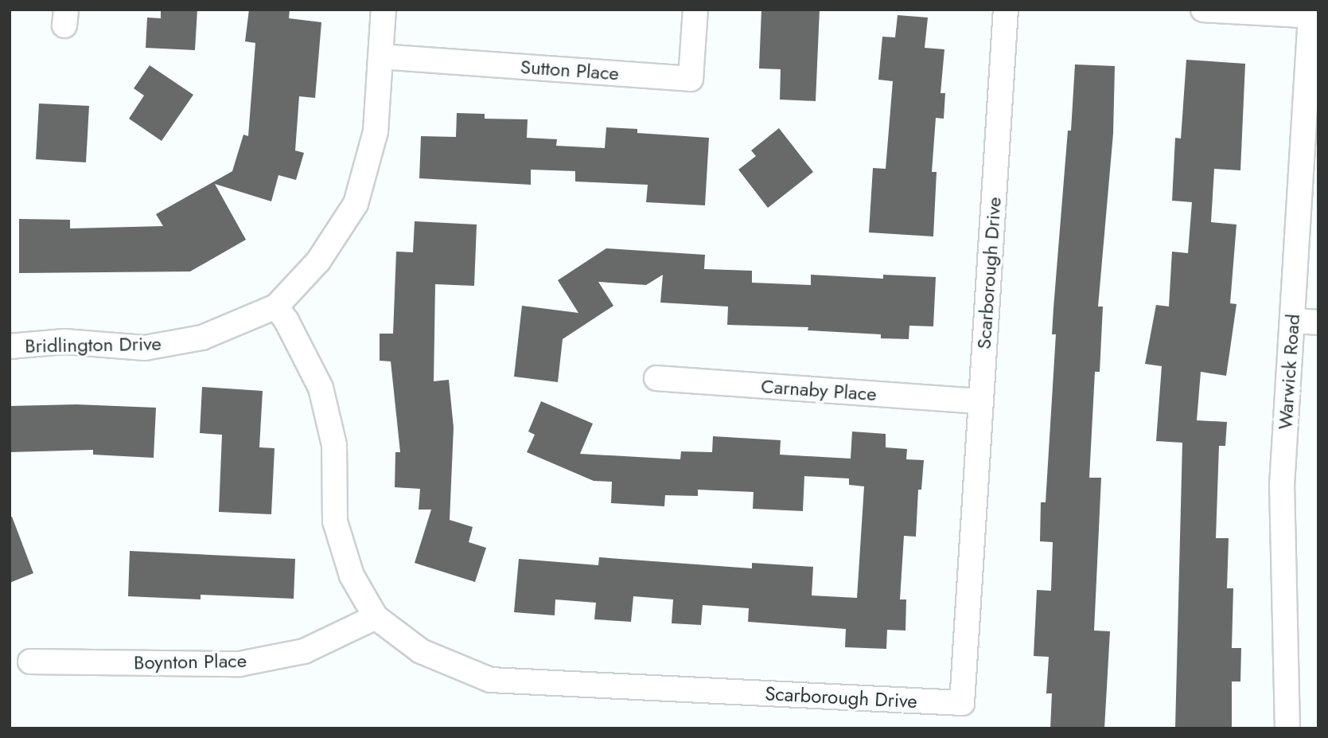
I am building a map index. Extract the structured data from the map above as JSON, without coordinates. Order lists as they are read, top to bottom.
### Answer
{
  "streets": {
    "street": [
      "Sutton Place",
      "Scarborough Drive",
      "Bridlington Drive",
      "Warwick Road",
      "Carnaby Place",
      "Boynton Place"
    ]
  },
  "crossings": [
    ["Sutton Place", "Bridlington Drive"],
    ["Scarborough Drive", "Bridlington Drive"],
    ["Scarborough Drive", "Carnaby Place"],
    ["Scarborough Drive", "Boynton Place"]
  ]
}
